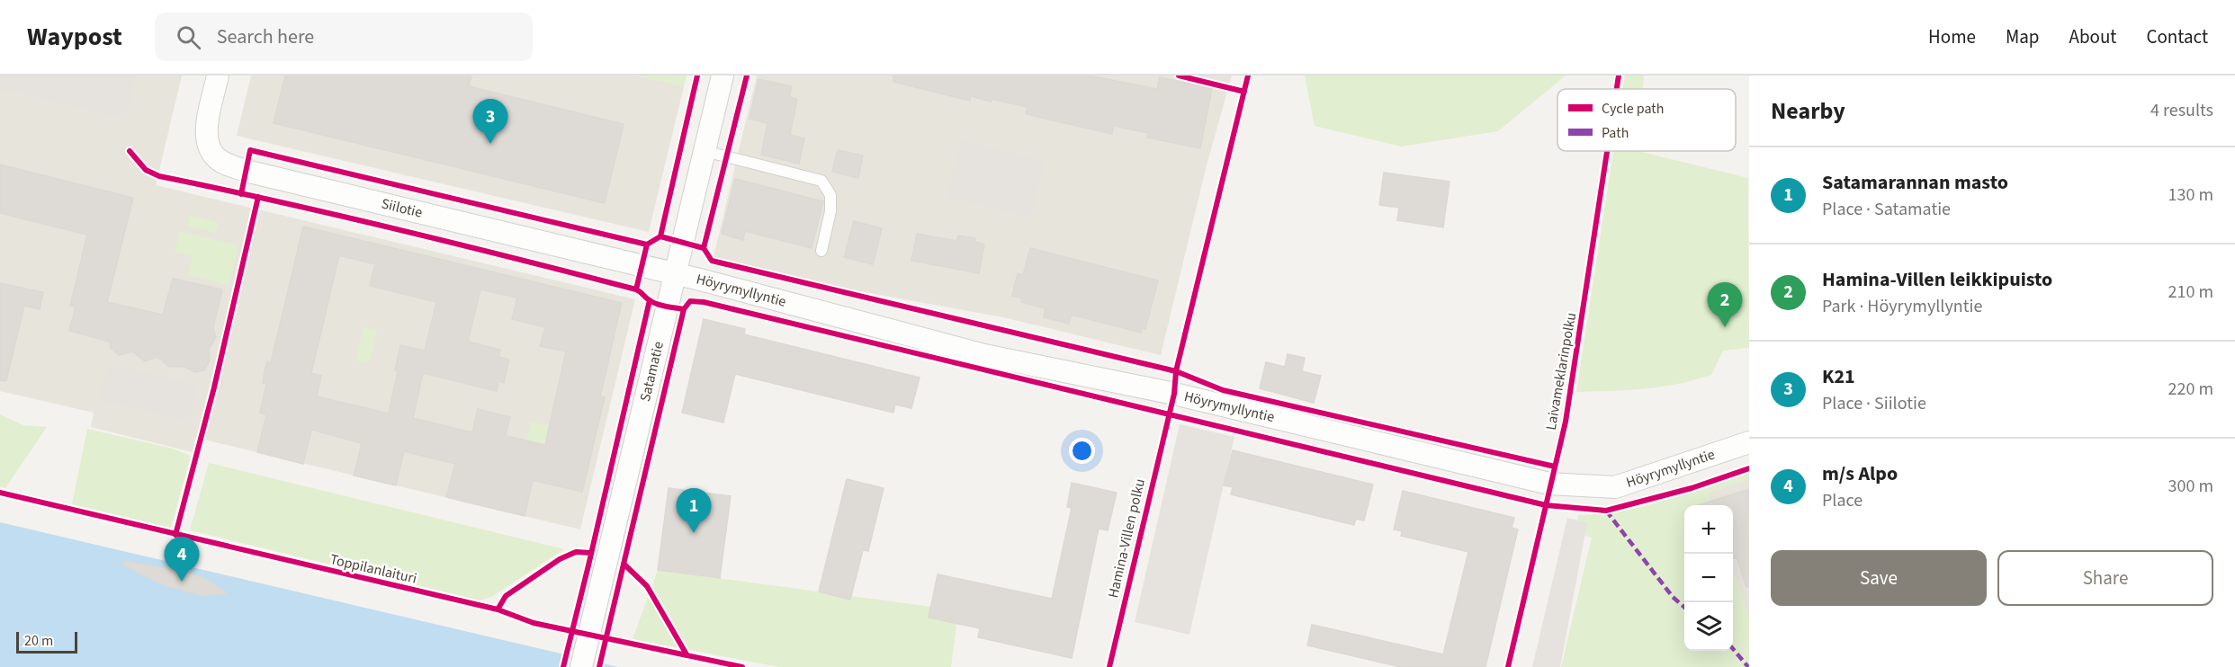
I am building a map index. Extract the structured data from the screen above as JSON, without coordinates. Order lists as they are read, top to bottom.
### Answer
{
  "streets": {
    "street": ["Siilotie", "Höyrymyllyntie", "Satamatie"],
    "cycle path": ["Laivameklarinpolku", "Hamina-Villen polku", "Toppilanlaituri"]
  },
  "crossings": [
    ["Siilotie", "Höyrymyllyntie"],
    ["Siilotie", "Satamatie"],
    ["Höyrymyllyntie", "Satamatie"]
  ],
  "legend": ["Cycle path", "Path"],
  "scale_bar": "20 m",
  "page": {
    "header": "Waypost",
    "search": "Search here",
    "nav": [
      "Home",
      "Map",
      "About",
      "Contact"
    ],
    "heading": ["Nearby", "4 results"],
    "pins": [
      "3",
      "2",
      "1",
      "4"
    ],
    "list": [
      {
        "mark": "1",
        "name": "Satamarannan masto",
        "note": "Place · Satamatie",
        "value": "130 m"
      },
      {
        "mark": "2",
        "name": "Hamina-Villen leikkipuisto",
        "note": "Park · Höyrymyllyntie",
        "value": "210 m"
      },
      {
        "mark": "3",
        "name": "K21",
        "note": "Place · Siilotie",
        "value": "220 m"
      },
      {
        "mark": "4",
        "name": "m/s Alpo",
        "note": "Place",
        "value": "300 m"
      }
    ],
    "map_buttons": ["+", "−"],
    "buttons": ["Save", "Share"],
    "scale": "20 m"
  }
}
